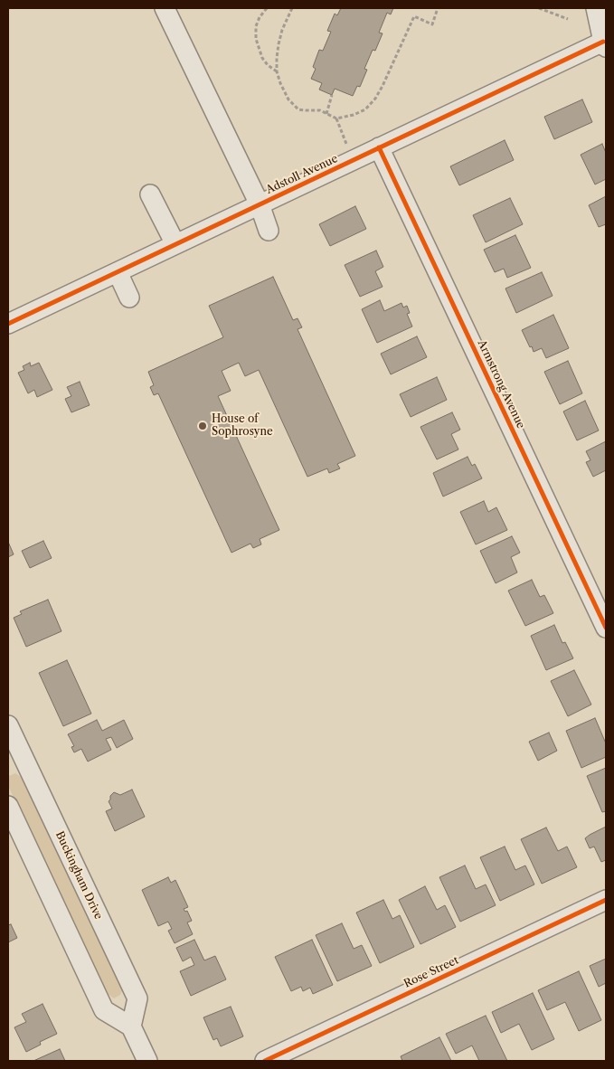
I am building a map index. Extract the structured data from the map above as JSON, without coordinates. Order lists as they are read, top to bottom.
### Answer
{
  "streets": {
    "street": [
      "Adstoll Avenue",
      "Armstrong Avenue",
      "Buckingham Drive",
      "Rose Street"
    ]
  },
  "crossings": [
    ["Adstoll Avenue", "Armstrong Avenue"]
  ],
  "places": ["House of Sophrosyne"]
}
